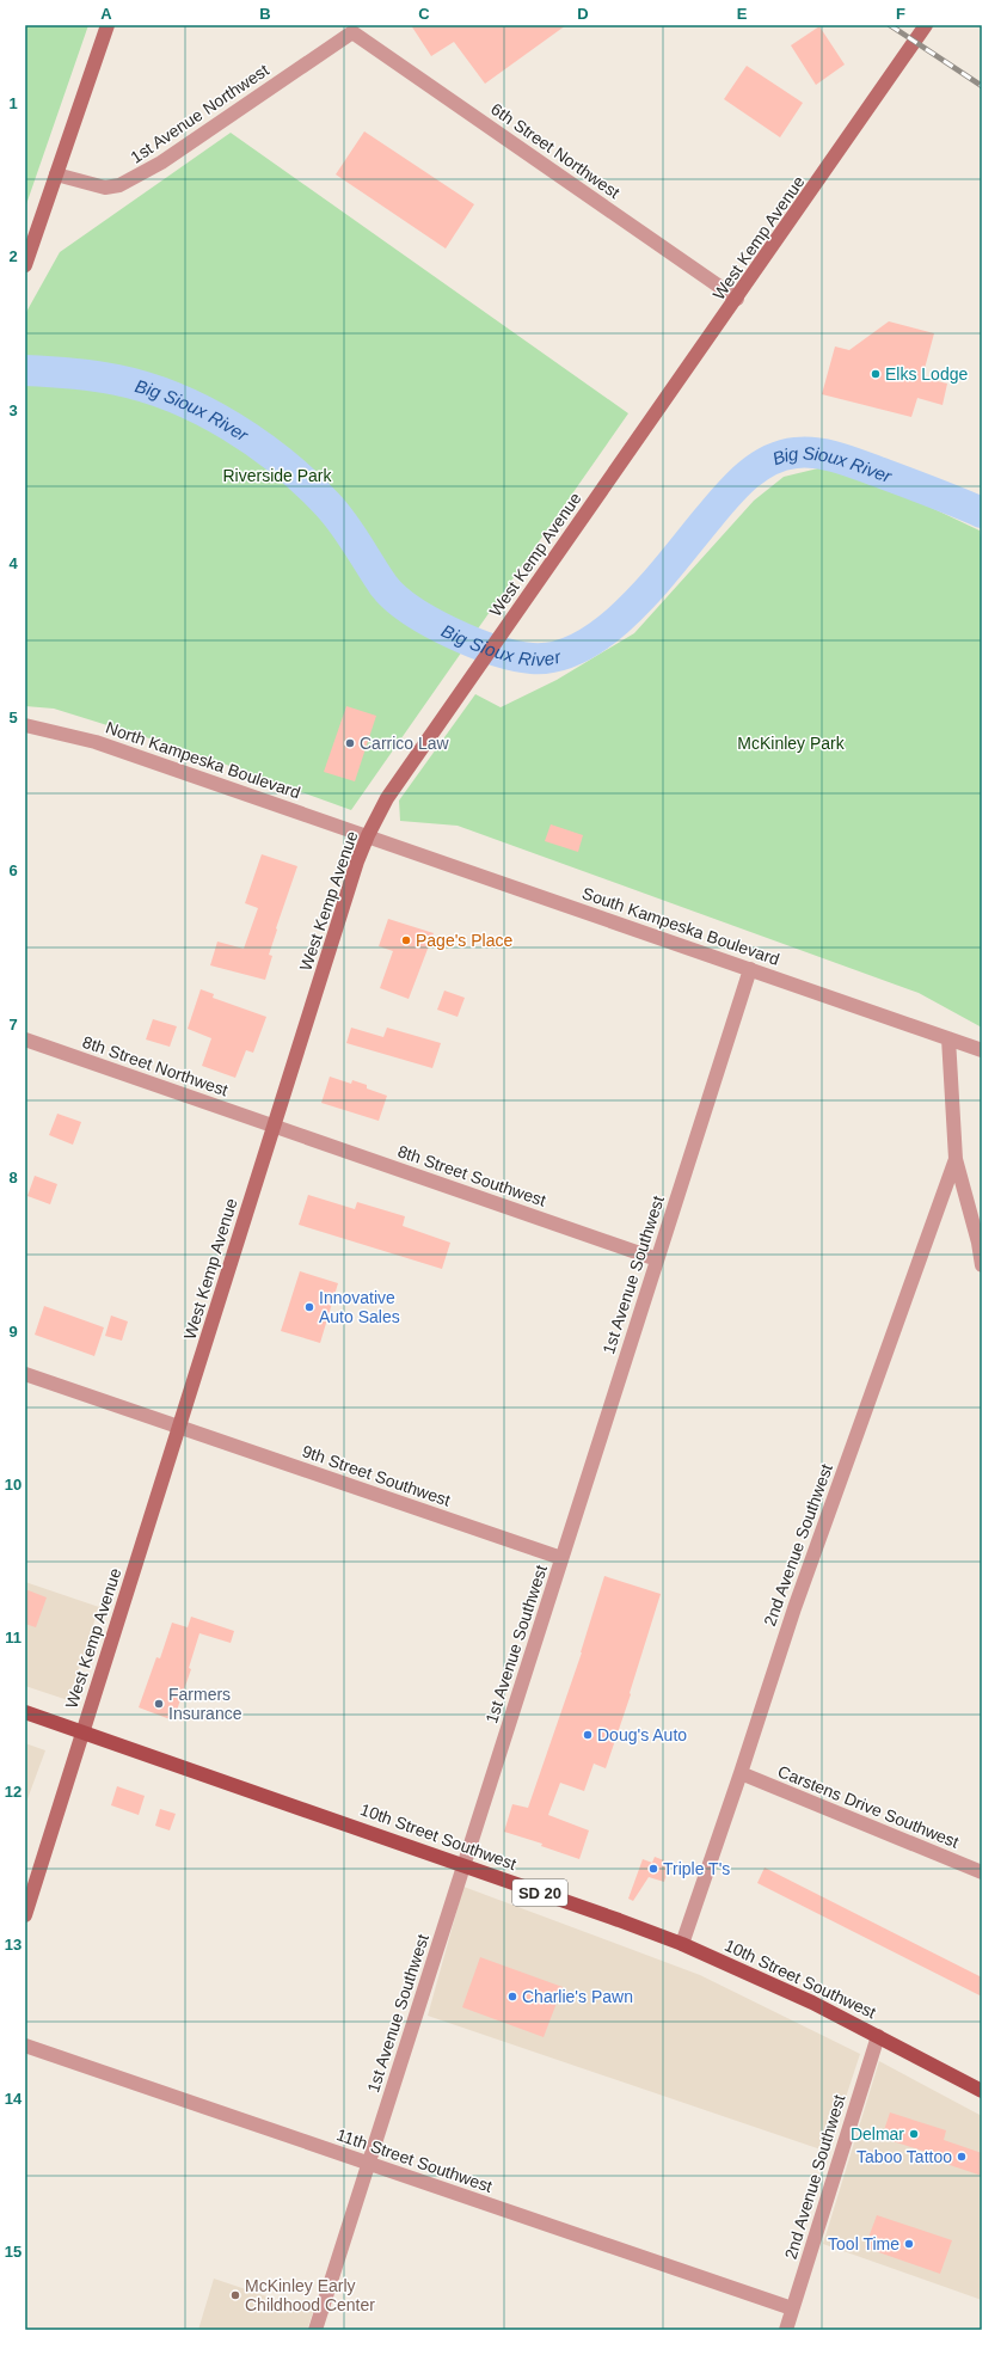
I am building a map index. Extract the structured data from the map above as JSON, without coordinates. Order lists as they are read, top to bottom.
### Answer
{
  "streets": {
    "main road": ["West Kemp Avenue", "10th Street Southwest", "SD 20"],
    "street": [
      "1st Avenue Northwest",
      "6th Street Northwest",
      "North Kampeska Boulevard",
      "South Kampeska Boulevard",
      "8th Street Northwest",
      "8th Street Southwest",
      "1st Avenue Southwest",
      "9th Street Southwest",
      "2nd Avenue Southwest",
      "Carstens Drive Southwest",
      "11th Street Southwest"
    ]
  },
  "crossings": [
    ["1st Avenue Northwest", "6th Street Northwest"],
    ["6th Street Northwest", "West Kemp Avenue"],
    ["West Kemp Avenue", "North Kampeska Boulevard"],
    ["West Kemp Avenue", "South Kampeska Boulevard"],
    ["West Kemp Avenue", "8th Street Northwest"],
    ["West Kemp Avenue", "8th Street Southwest"],
    ["West Kemp Avenue", "9th Street Southwest"],
    ["West Kemp Avenue", "10th Street Southwest"],
    ["West Kemp Avenue", "SD 20"],
    ["North Kampeska Boulevard", "South Kampeska Boulevard"],
    ["South Kampeska Boulevard", "1st Avenue Southwest"],
    ["8th Street Northwest", "8th Street Southwest"],
    ["8th Street Southwest", "1st Avenue Southwest"],
    ["1st Avenue Southwest", "9th Street Southwest"],
    ["1st Avenue Southwest", "10th Street Southwest"],
    ["1st Avenue Southwest", "11th Street Southwest"],
    ["2nd Avenue Southwest", "Carstens Drive Southwest"],
    ["2nd Avenue Southwest", "10th Street Southwest"],
    ["2nd Avenue Southwest", "11th Street Southwest"],
    ["10th Street Southwest", "SD 20"]
  ],
  "water": ["Big Sioux River"],
  "parks": ["Riverside Park", "McKinley Park"],
  "places": [
    "Elks Lodge",
    "Carrico Law",
    "Page's Place",
    "Innovative Auto Sales",
    "Farmers Insurance",
    "Doug's Auto",
    "Triple T's",
    "Charlie's Pawn",
    "Delmar",
    "Taboo Tattoo",
    "Tool Time",
    "McKinley Early Childhood Center"
  ],
  "grid": {
    "columns": [
      "A",
      "B",
      "C",
      "D",
      "E",
      "F"
    ],
    "rows": [
      "1",
      "2",
      "3",
      "4",
      "5",
      "6",
      "7",
      "8",
      "9",
      "10",
      "11",
      "12",
      "13",
      "14",
      "15"
    ]
  }
}
